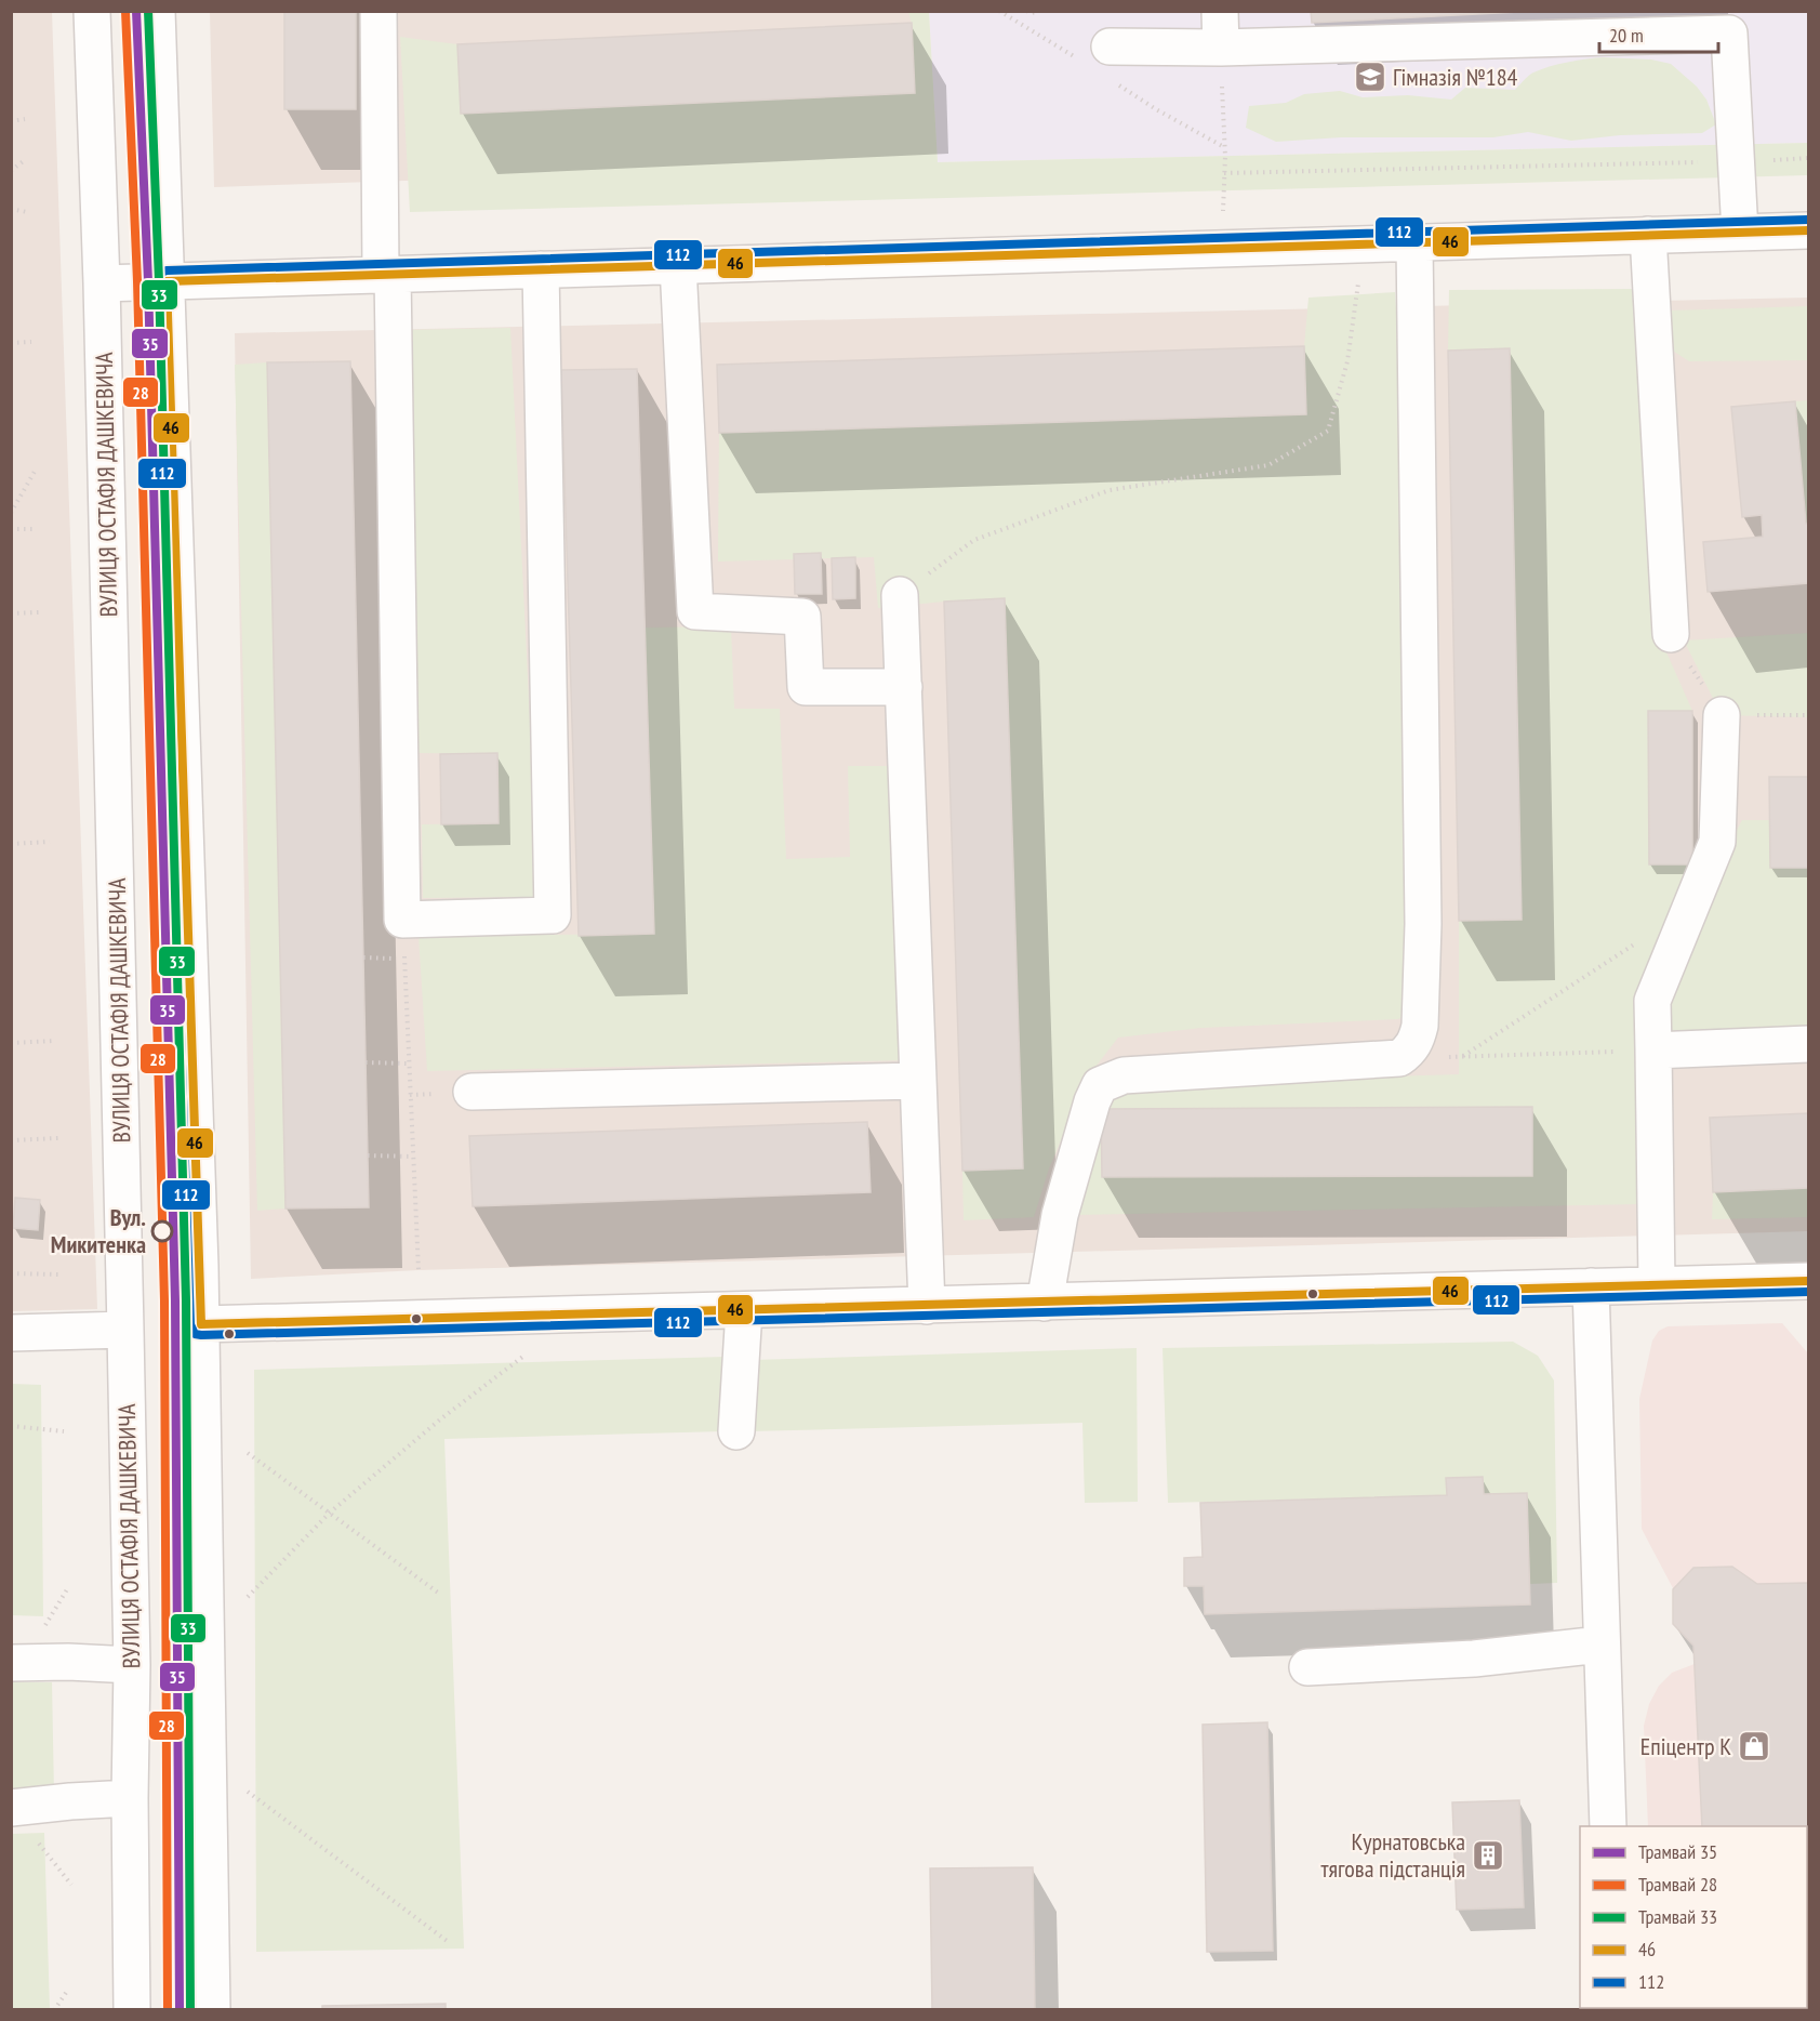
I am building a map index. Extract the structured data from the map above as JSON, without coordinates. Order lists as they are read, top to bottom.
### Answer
{
  "streets": {
    "street": ["ВУЛИЦЯ ОСТАФІЯ ДАШКЕВИЧА"]
  },
  "places": {
    "school or university": ["Гімназія №184"],
    "other": ["Вул. Микитенка"],
    "shop": ["Епіцентр К"],
    "building": ["Курнатовська тягова пiдстанцiя"]
  },
  "lines": [
    "tram line 35",
    "tram line 28",
    "tram line 33",
    "transit line 112",
    "transit line 46"
  ],
  "legend": [
    "Трамвай 35",
    "Трамвай 28",
    "Трамвай 33",
    "46",
    "112"
  ],
  "scale_bar": "20 m"
}
